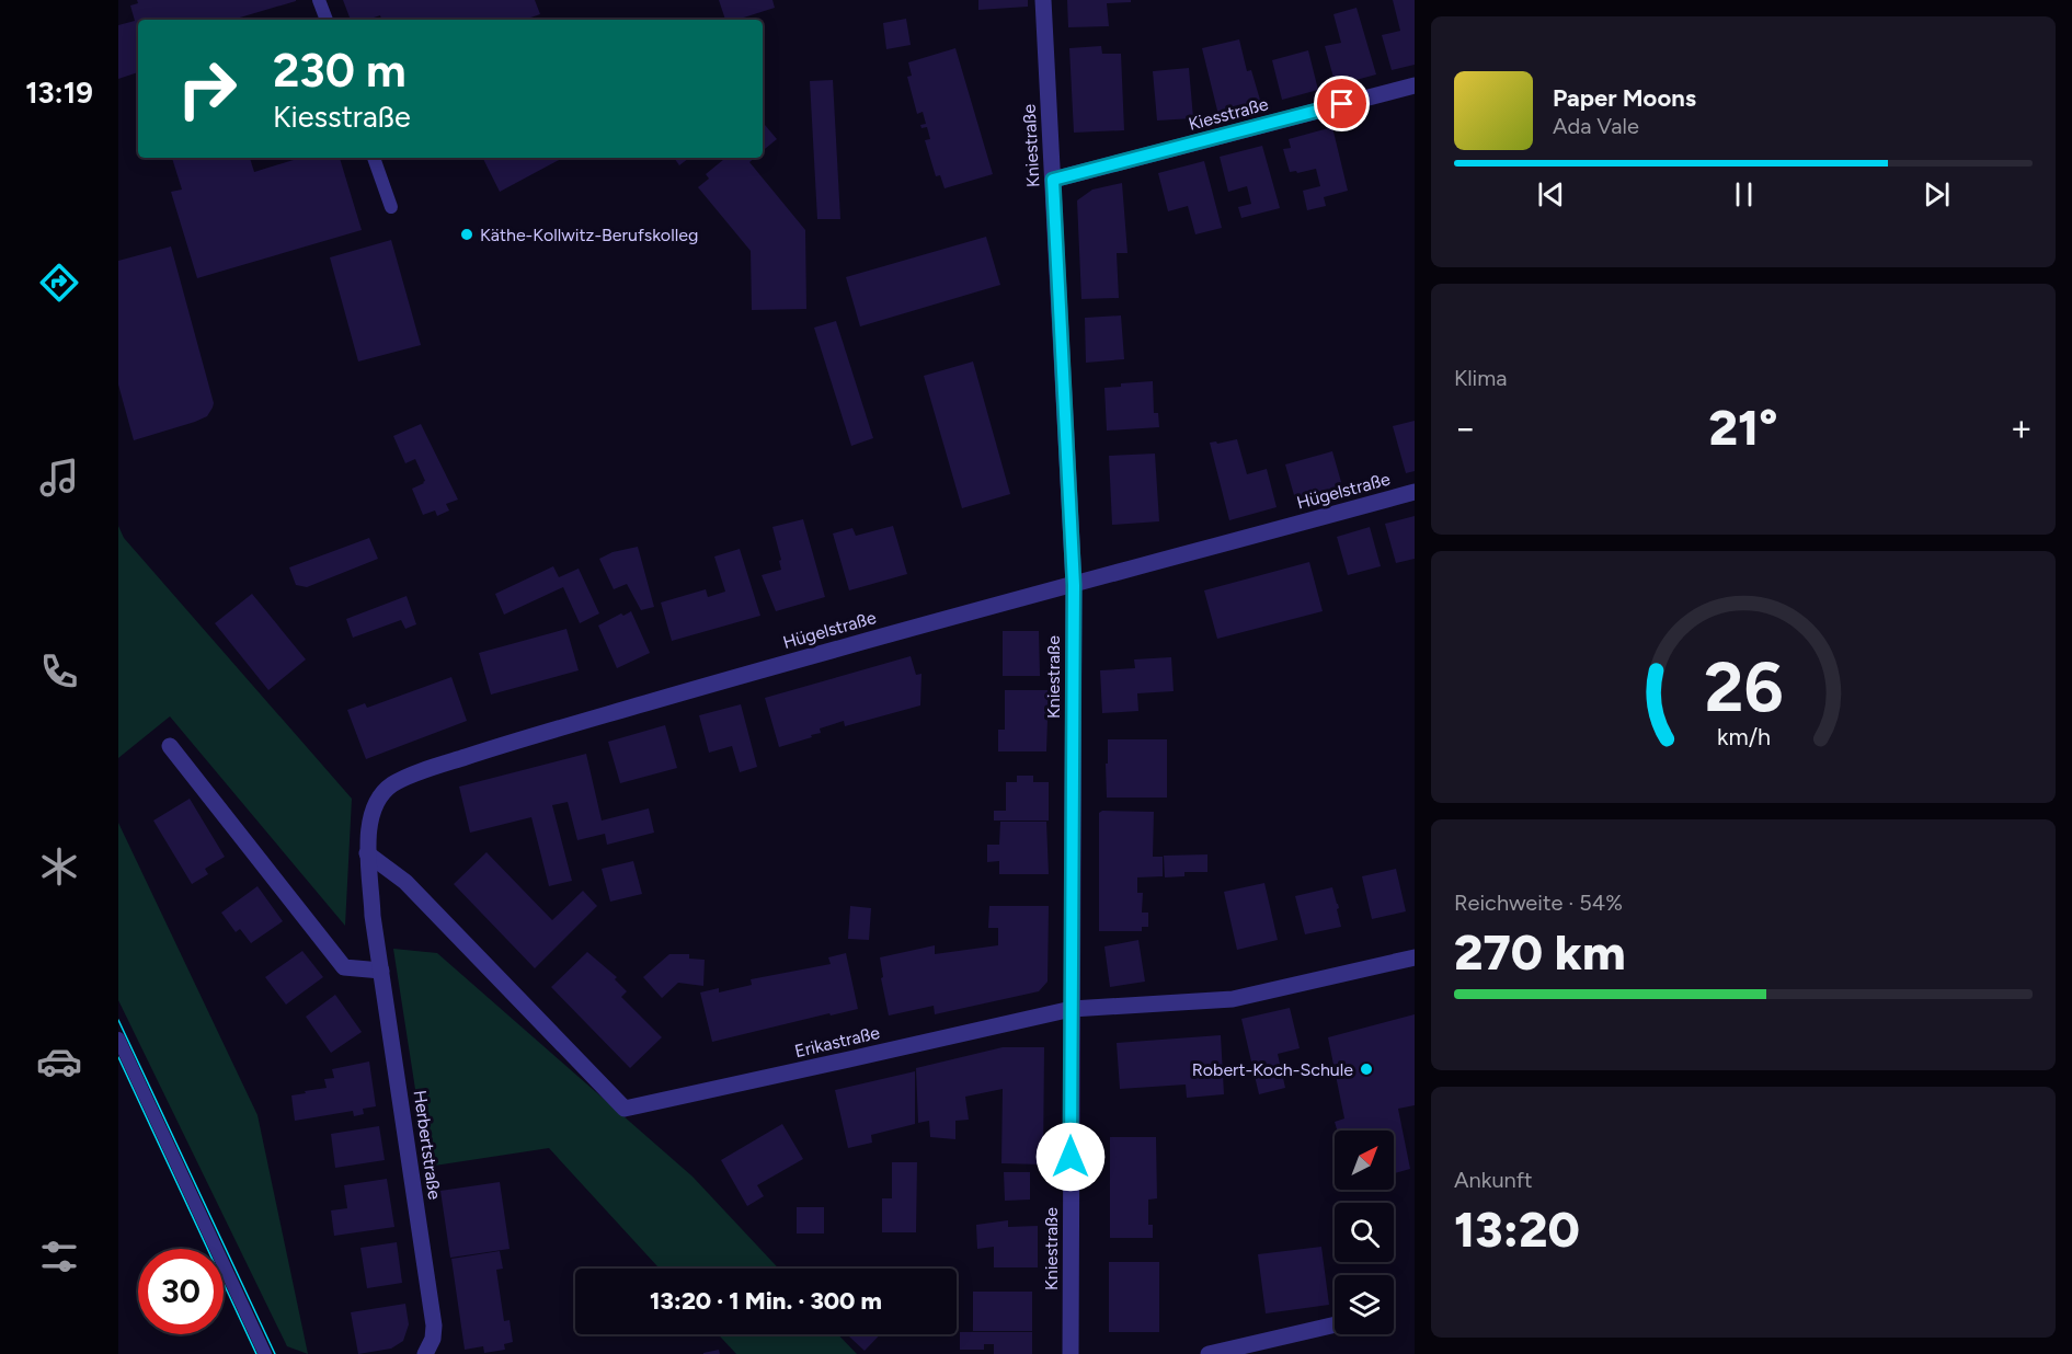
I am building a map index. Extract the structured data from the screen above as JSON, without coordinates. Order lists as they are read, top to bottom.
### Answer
{
  "streets": {
    "street": [
      "Kiesstraße",
      "Kniestraße",
      "Hügelstraße",
      "Erikastraße",
      "Herbertstraße"
    ]
  },
  "crossings": [
    ["Kiesstraße", "Kniestraße"],
    ["Kniestraße", "Hügelstraße"],
    ["Kniestraße", "Erikastraße"],
    ["Hügelstraße", "Erikastraße"],
    ["Hügelstraße", "Herbertstraße"]
  ],
  "places": ["Käthe-Kollwitz-Berufskolleg", "Robert-Koch-Schule"],
  "north": "top right",
  "page": {
    "tabs": "13:19",
    "turn": ["230 m", "Kiesstraße"],
    "song": ["Paper Moons", "Ada Vale"],
    "tile": [
      "Klima",
      ["Reichweite · 54%", "270 km"],
      ["Ankunft", "13:20"]
    ],
    "heat": ["−", "21°", "+"],
    "limit": "30",
    "trip": "13:20 · 1 Min. · 300 m",
    "gauge": ["26", "km/h"]
  }
}
